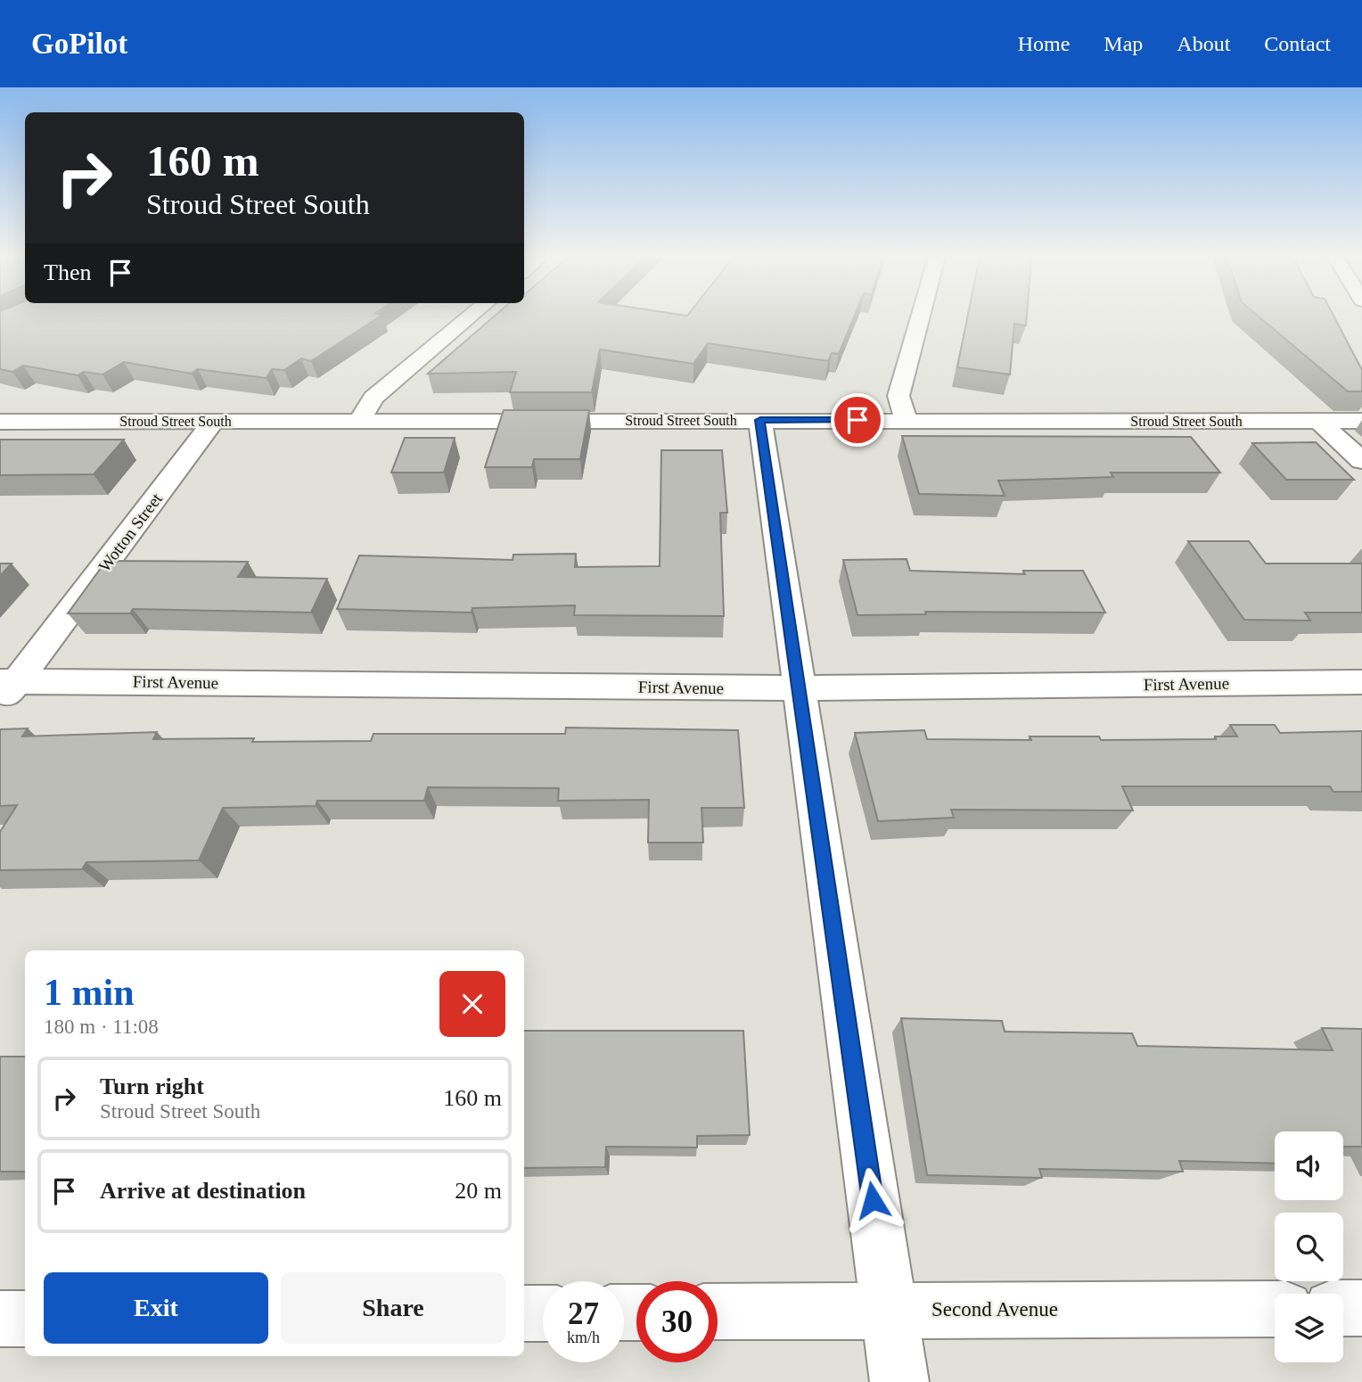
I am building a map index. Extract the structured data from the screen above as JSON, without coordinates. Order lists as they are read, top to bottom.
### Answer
{
  "streets": {
    "street": [
      "Stroud Street South",
      "Wotton Street",
      "First Avenue",
      "Second Avenue"
    ]
  },
  "crossings": [
    ["Stroud Street South", "Wotton Street"],
    ["Wotton Street", "First Avenue"]
  ],
  "page": {
    "header": "GoPilot",
    "nav": [
      "Home",
      "Map",
      "About",
      "Contact"
    ],
    "turn": ["160 m", "Stroud Street South"],
    "then": "Then",
    "heading": ["1 min", "180 m · 11:08"],
    "list": [
      {
        "name": "Turn right",
        "note": "Stroud Street South",
        "value": "160 m"
      },
      {
        "name": "Arrive at destination",
        "value": "20 m"
      }
    ],
    "buttons": ["Exit", "Share"],
    "speed": "27 km/h",
    "limit": "30"
  }
}
